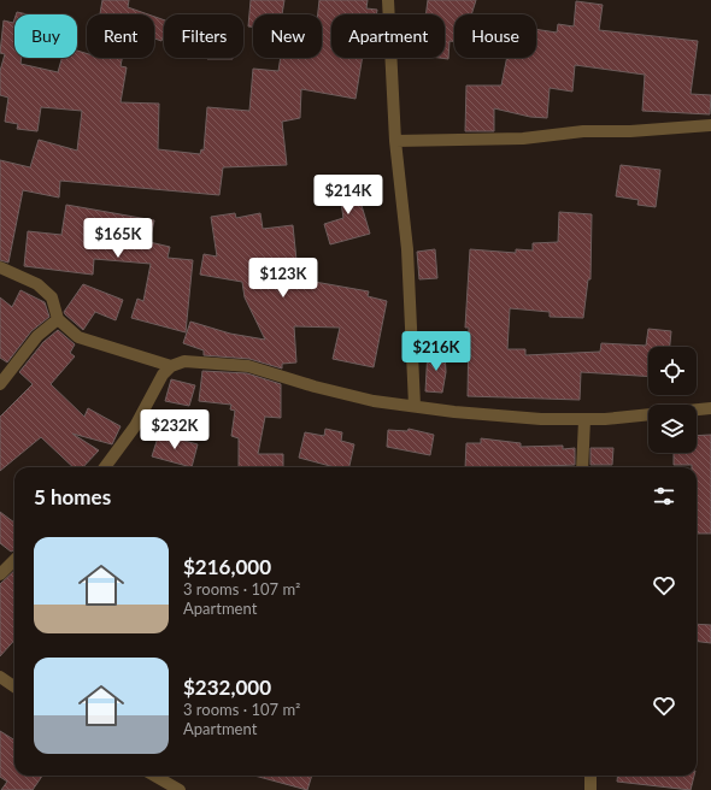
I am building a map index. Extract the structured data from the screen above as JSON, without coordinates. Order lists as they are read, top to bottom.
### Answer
{
  "page": {
    "chip": [
      "Buy",
      "Rent",
      "Filters",
      "New",
      "Apartment",
      "House"
    ],
    "price": [
      "$214K",
      "$165K",
      "$123K",
      "$216K",
      "$232K"
    ],
    "heading": "5 homes",
    "list": [
      {
        "name": "$216,000",
        "note": "3 rooms · 107 m² · Apartment"
      },
      {
        "name": "$232,000",
        "note": "3 rooms · 107 m² · Apartment"
      }
    ]
  }
}
